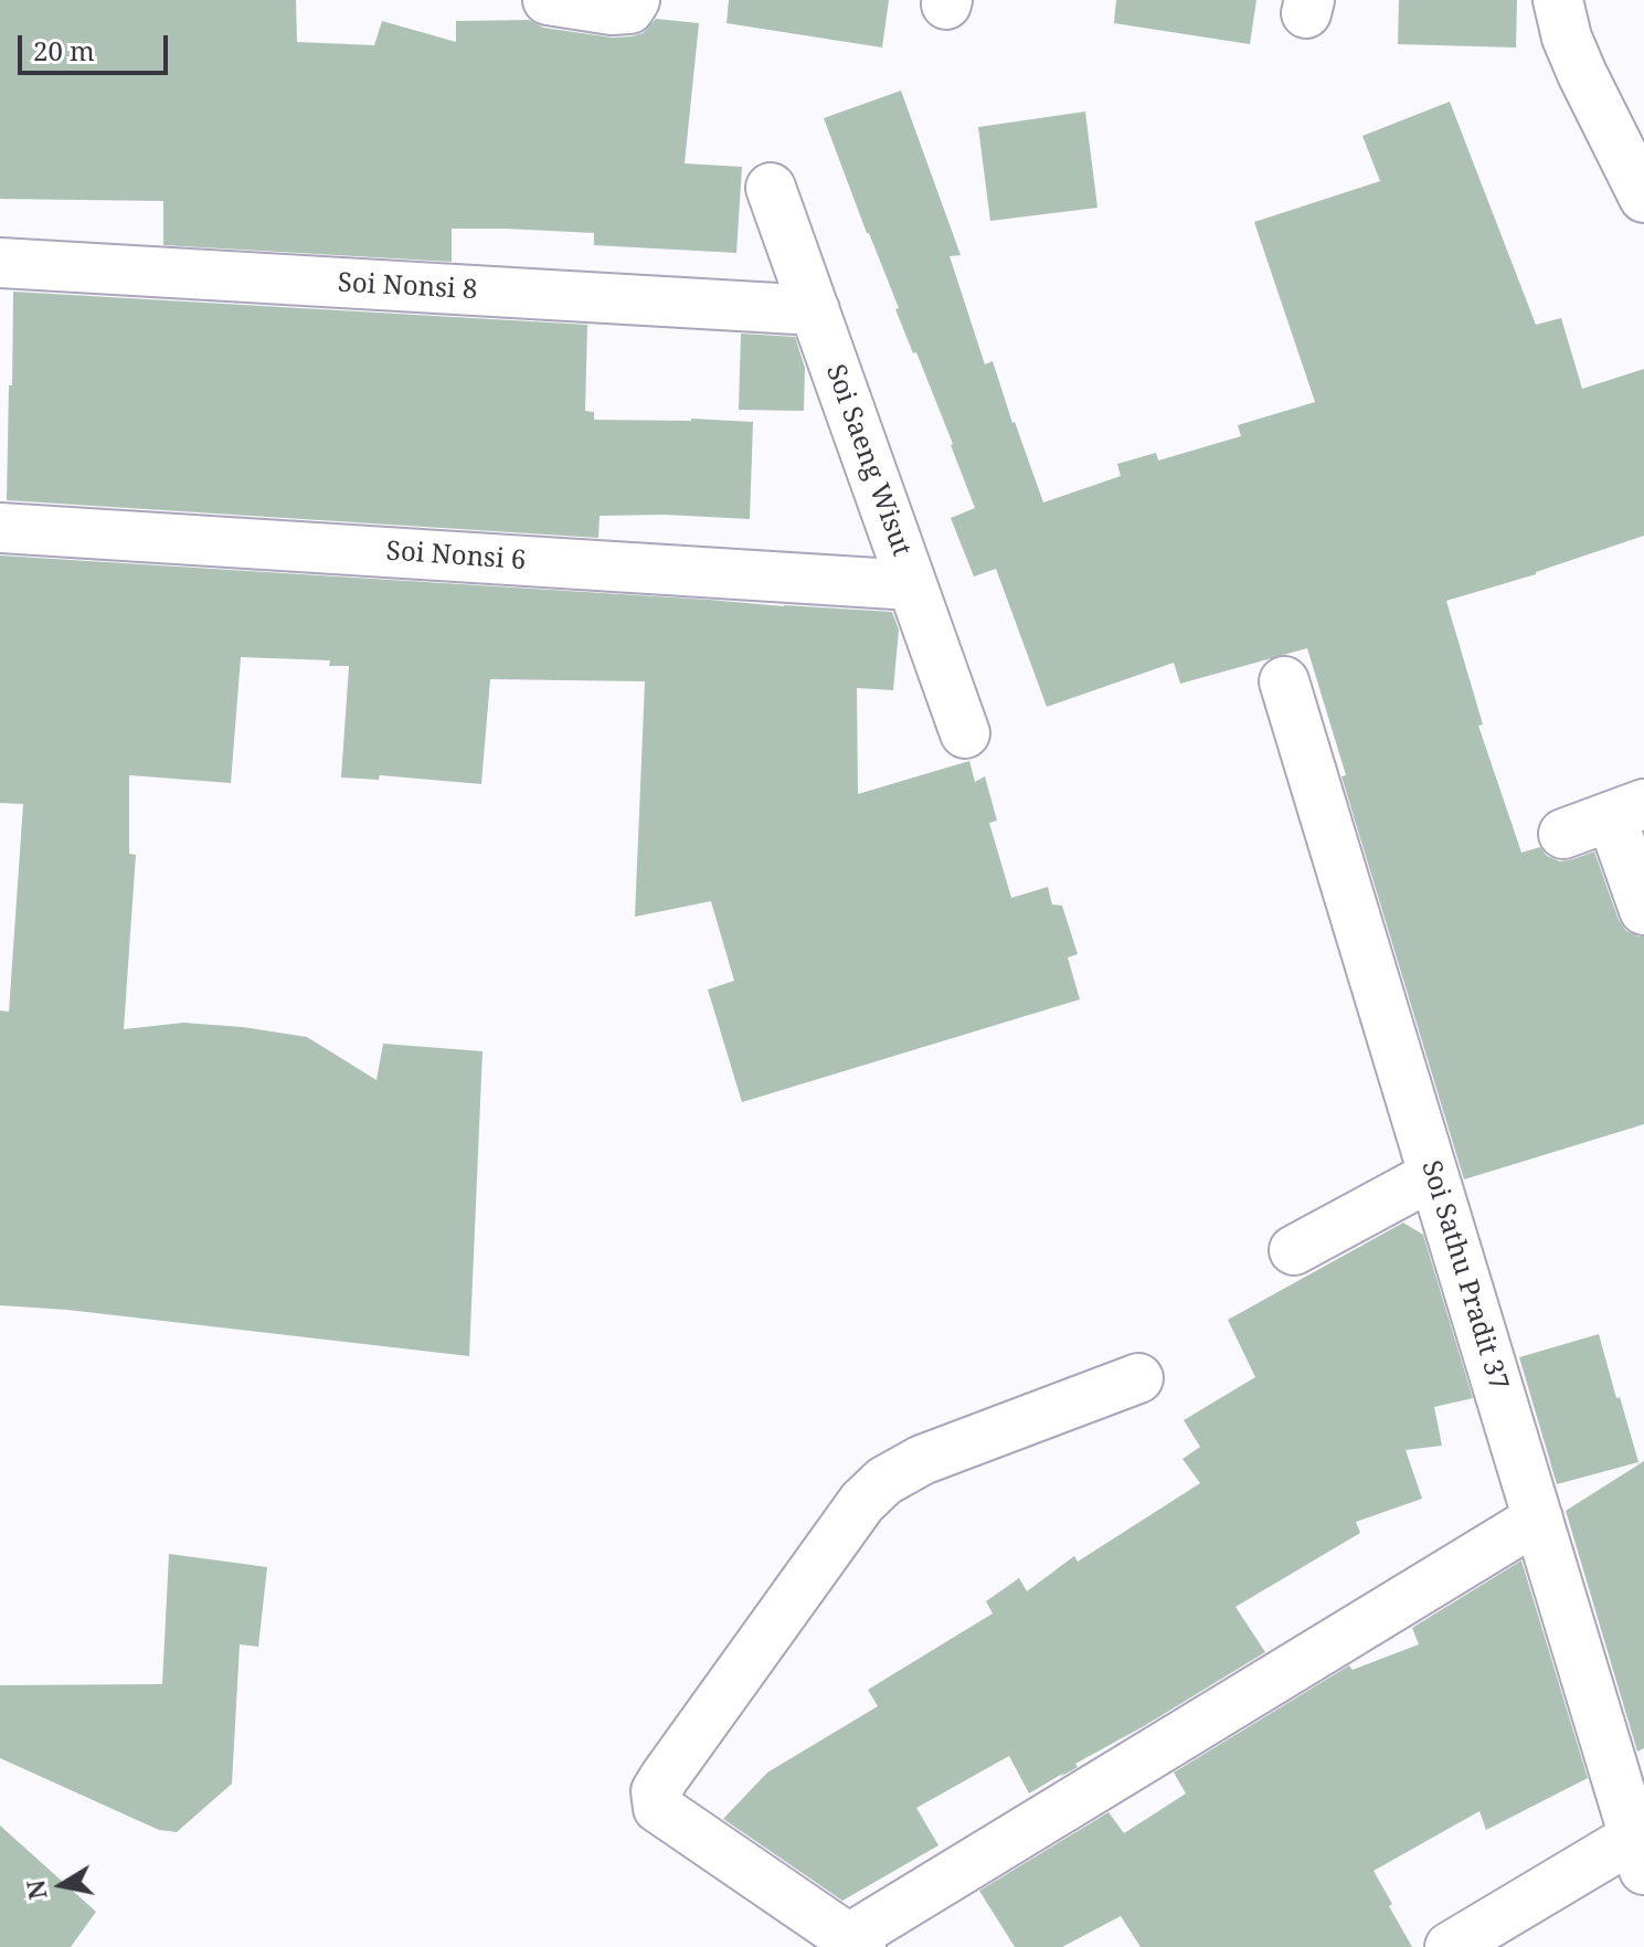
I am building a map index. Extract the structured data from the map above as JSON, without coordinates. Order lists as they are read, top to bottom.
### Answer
{
  "streets": {
    "street": [
      "Soi Nonsi 8",
      "Soi Saeng Wisut",
      "Soi Nonsi 6",
      "Soi Sathu Pradit 37"
    ]
  },
  "crossings": [
    ["Soi Nonsi 8", "Soi Saeng Wisut"],
    ["Soi Saeng Wisut", "Soi Nonsi 6"]
  ],
  "scale_bar": "20 m",
  "north": "left"
}
